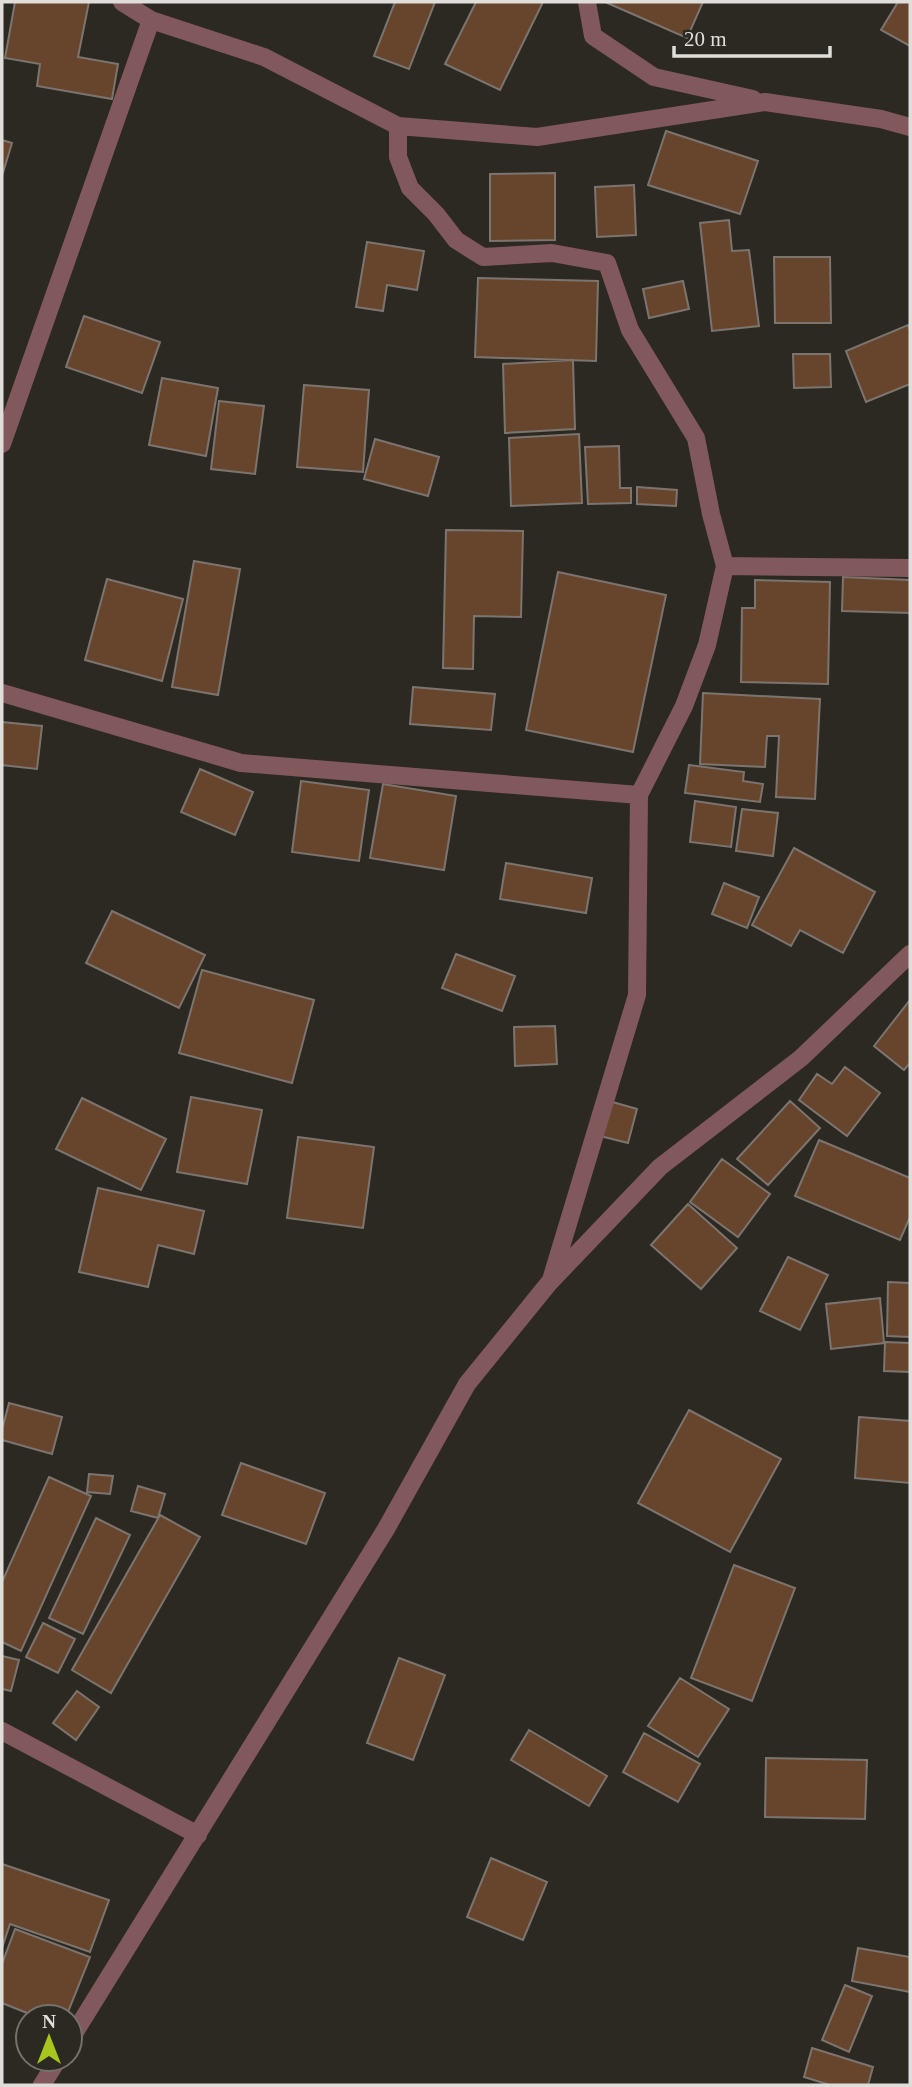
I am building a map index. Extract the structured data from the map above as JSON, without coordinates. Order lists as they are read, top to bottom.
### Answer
{
  "scale_bar": "20 m",
  "north": "top"
}
